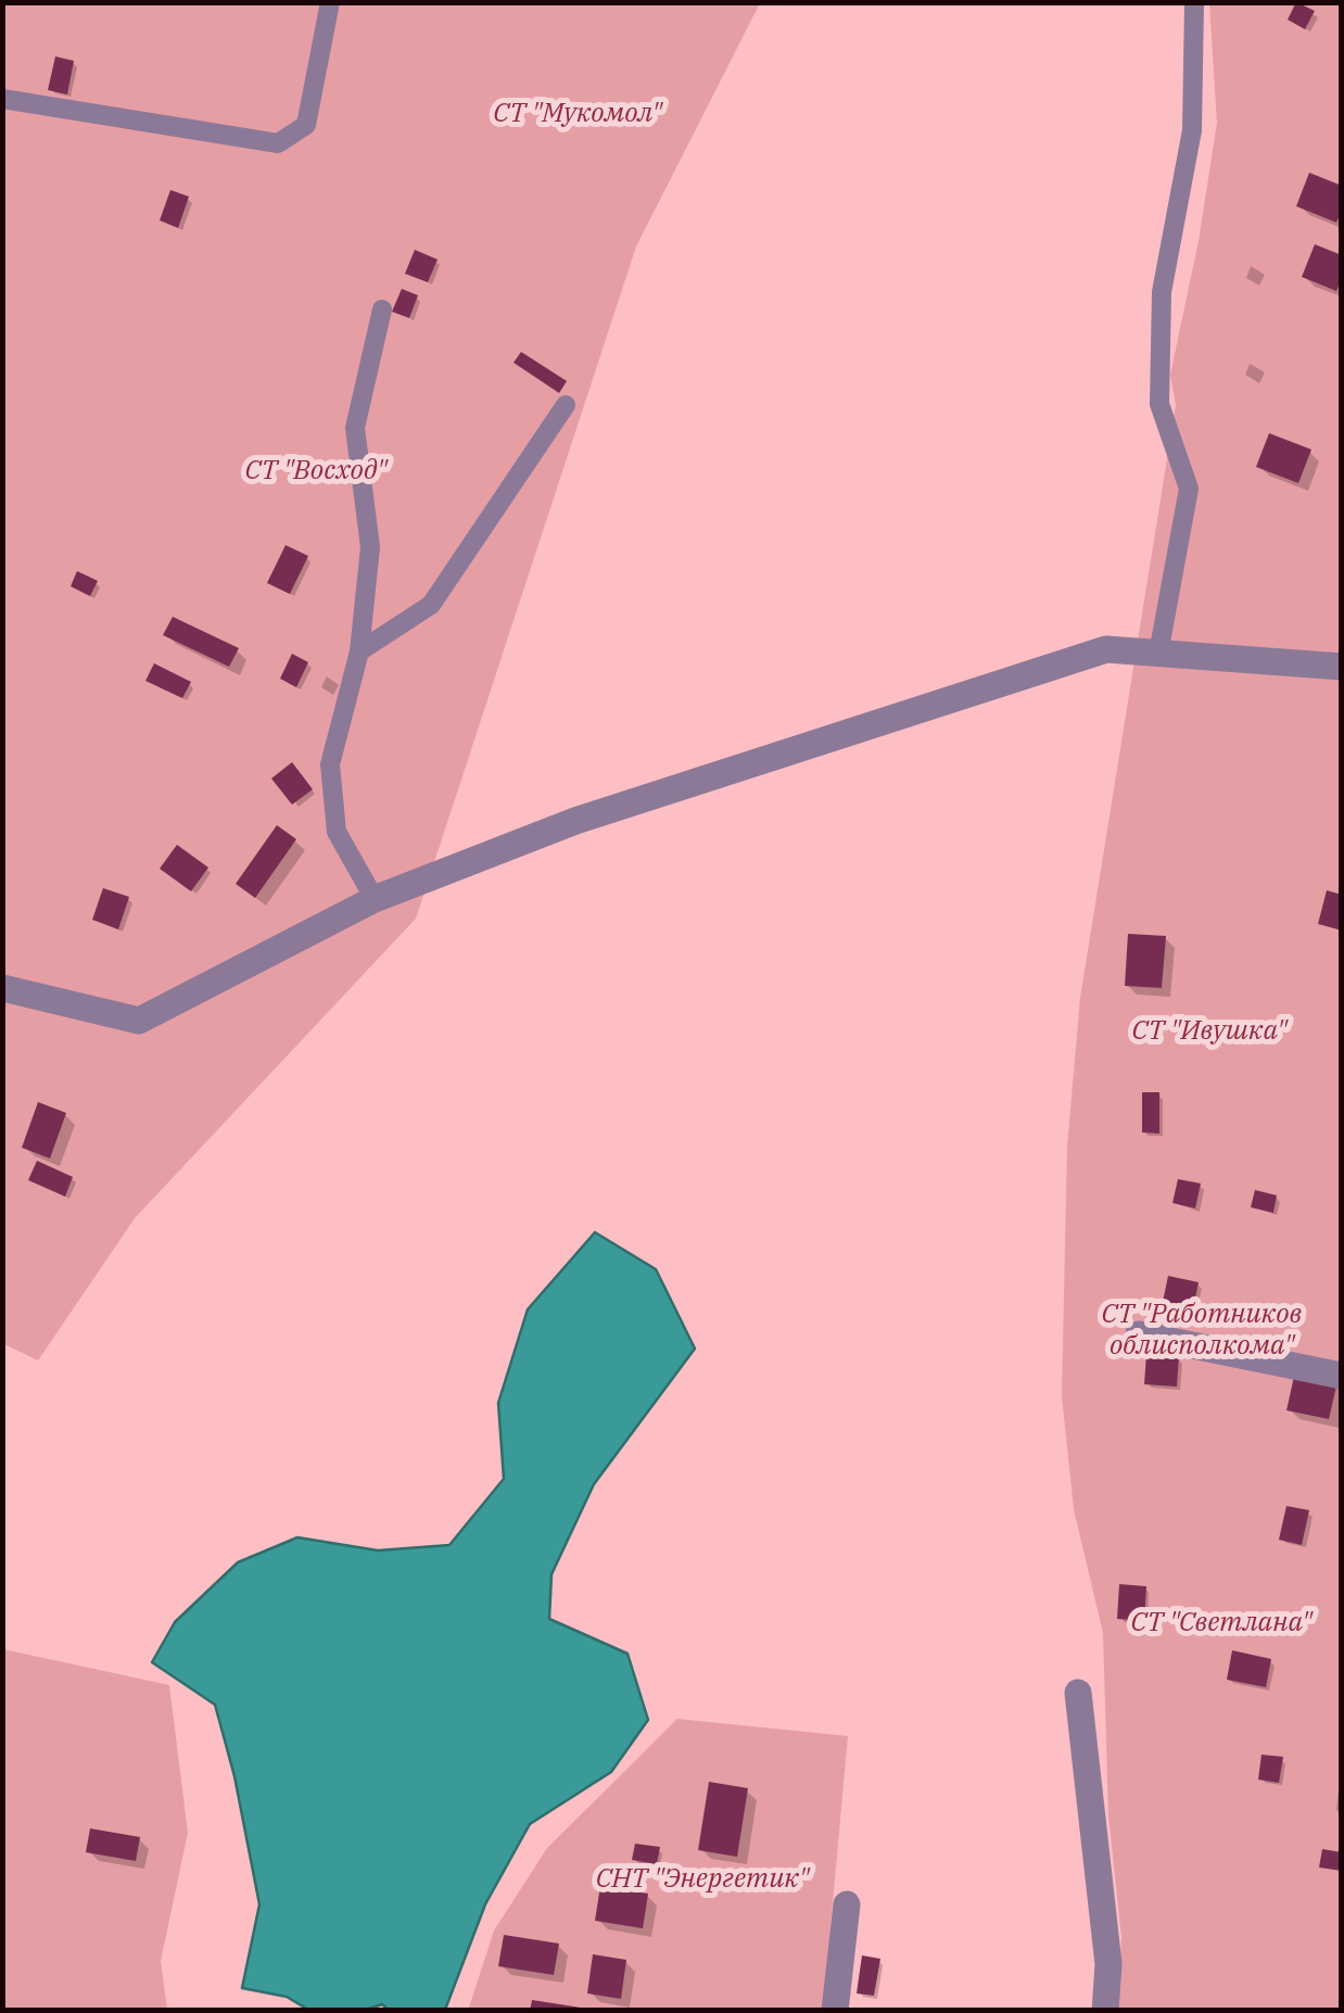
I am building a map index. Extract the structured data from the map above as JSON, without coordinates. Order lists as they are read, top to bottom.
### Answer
{
  "parks": [
    "СТ \"Мукомол\"",
    "СТ \"Восход\"",
    "СТ \"Ивушка\"",
    "СТ \"Работников облисполкома\"",
    "СТ \"Светлана\"",
    "СНТ \"Энергетик\""
  ]
}
